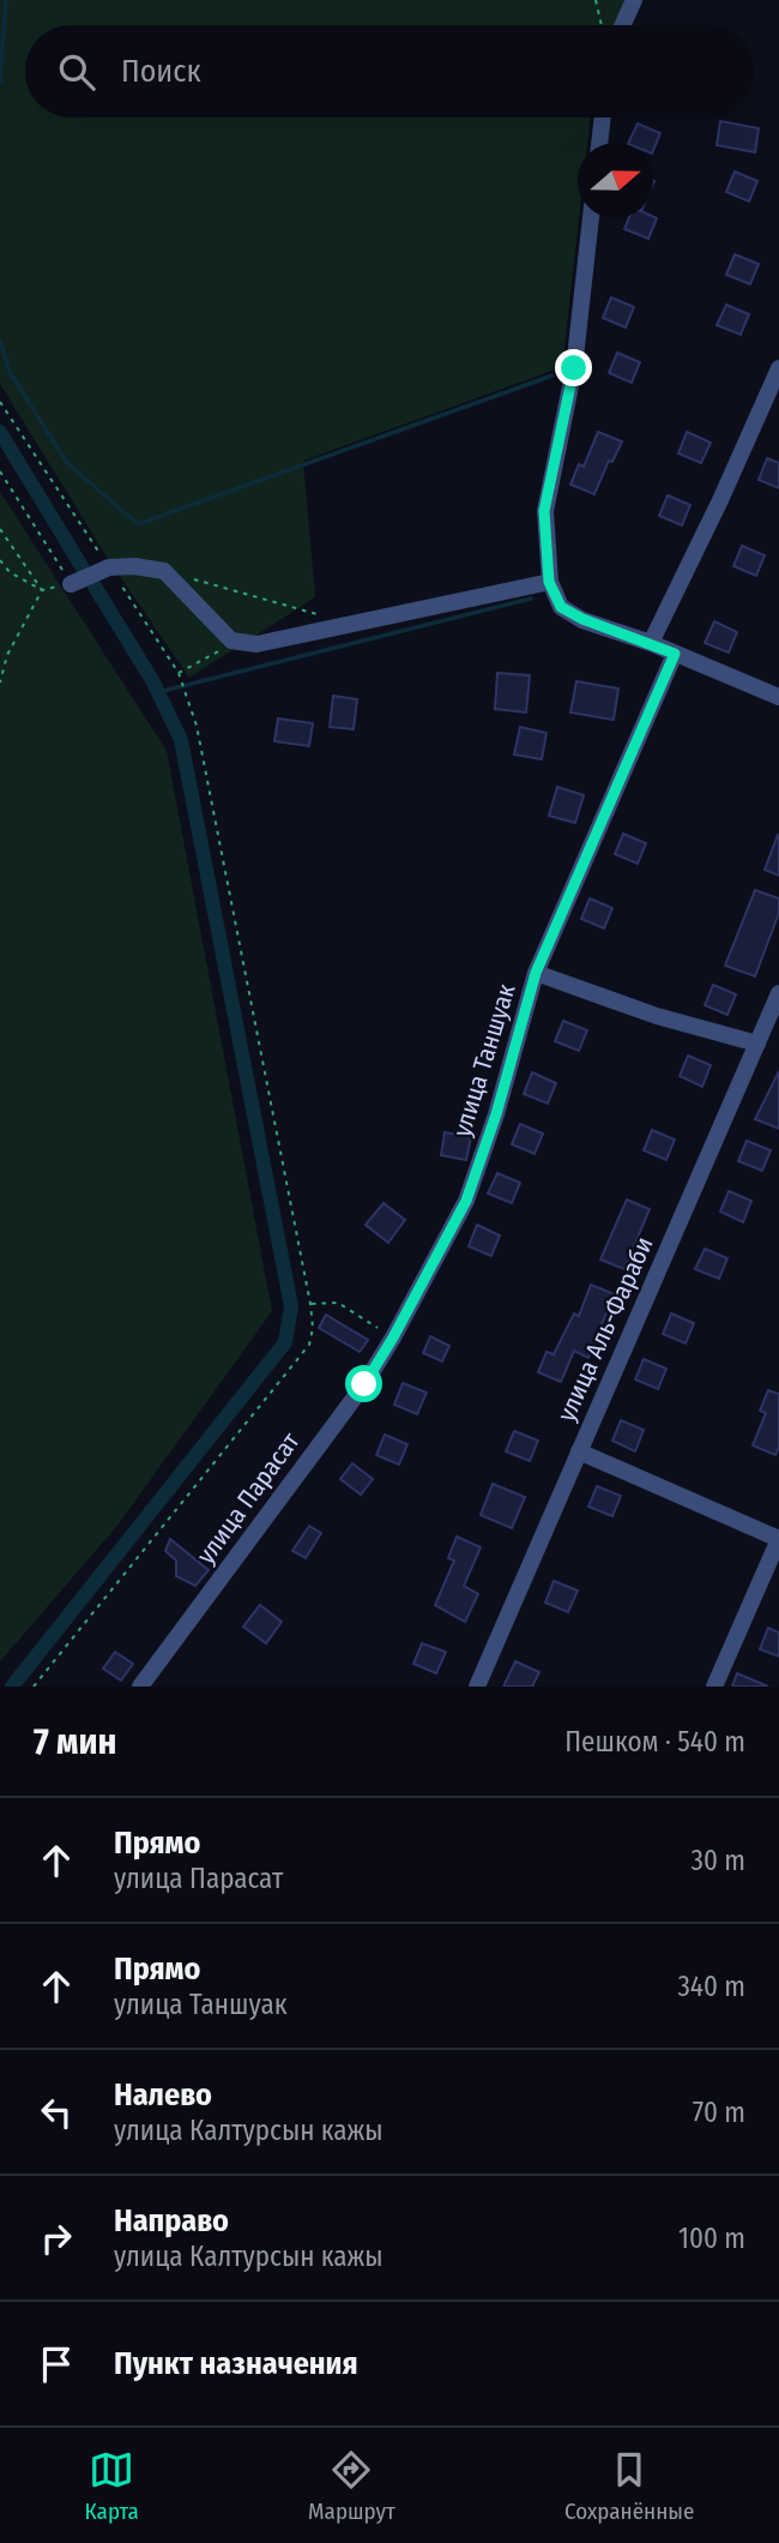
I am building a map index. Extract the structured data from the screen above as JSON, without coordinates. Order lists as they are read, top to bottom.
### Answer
{
  "streets": {
    "street": ["улица Таншуак", "улица Аль-Фараби", "улица Парасат"]
  },
  "crossings": [
    ["улица Таншуак", "улица Парасат"]
  ],
  "north": "right",
  "page": {
    "search": "Поиск",
    "heading": ["7 мин", "Пешком · 540 m"],
    "list": [
      ["Прямо", "улица Парасат", "30 m"],
      ["Прямо", "улица Таншуак", "340 m"],
      ["Налево", "улица Калтурсын кажы", "70 m"],
      ["Направо", "улица Калтурсын кажы", "100 m"],
      "Пункт назначения"
    ],
    "nav": ["Карта", "Маршрут", "Сохранённые"]
  }
}
